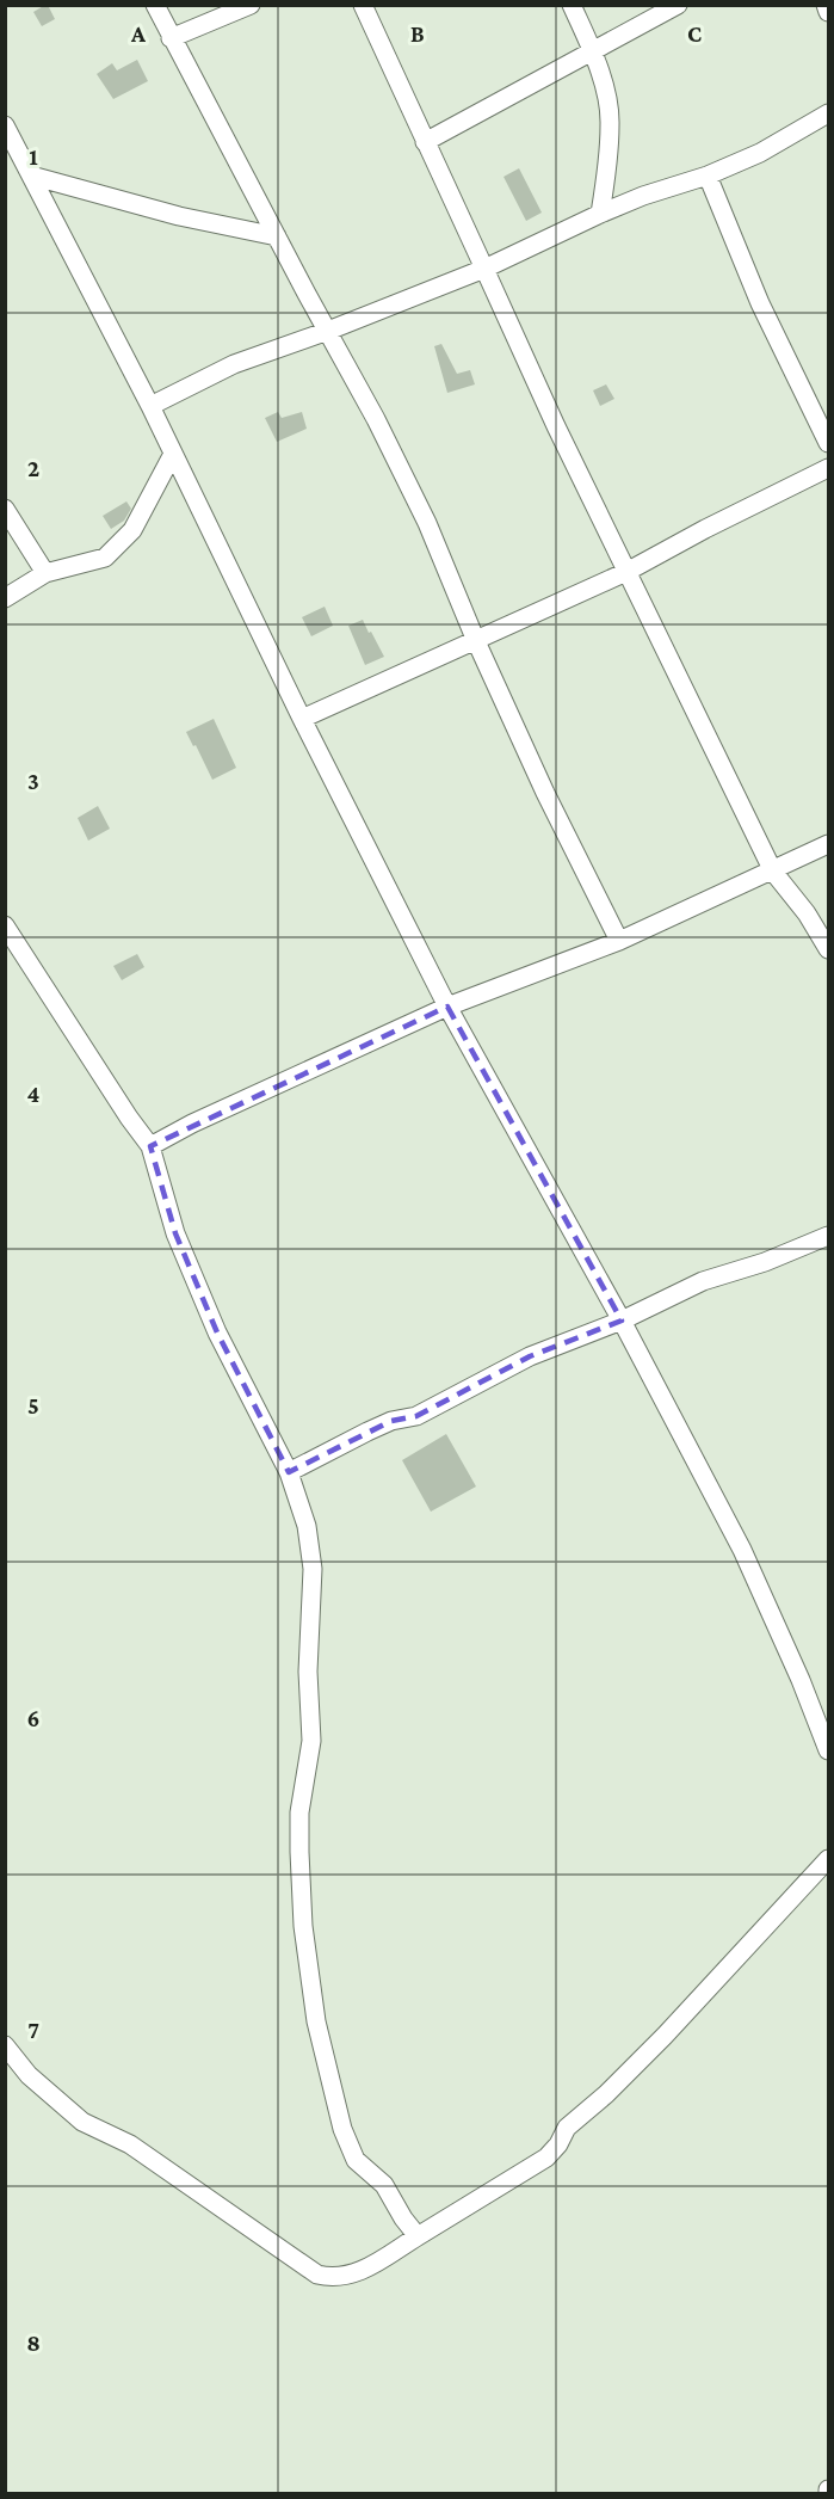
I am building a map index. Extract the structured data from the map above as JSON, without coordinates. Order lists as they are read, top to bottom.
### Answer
{
  "grid": {
    "columns": ["A", "B", "C"],
    "rows": [
      "1",
      "2",
      "3",
      "4",
      "5",
      "6",
      "7",
      "8"
    ]
  }
}
